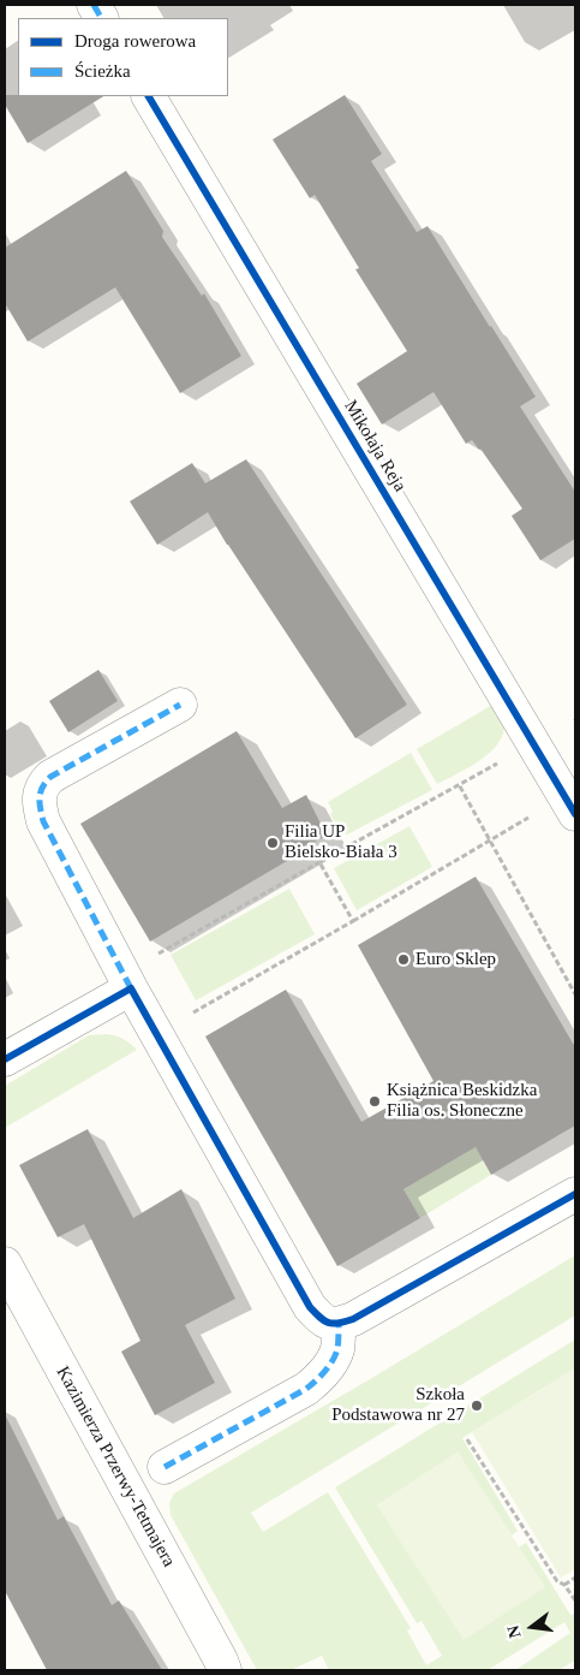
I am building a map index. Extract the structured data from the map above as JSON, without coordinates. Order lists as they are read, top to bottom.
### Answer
{
  "streets": {
    "street": ["Mikołaja Reja", "Kazimierza Przerwy-Tetmajera"]
  },
  "places": [
    "Filia UP Bielsko-Biała 3",
    "Euro Sklep",
    "Książnica Beskidzka Filia os. Słoneczne",
    "Szkoła Podstawowa nr 27"
  ],
  "legend": ["Droga rowerowa", "Ścieżka"],
  "north": "left"
}
